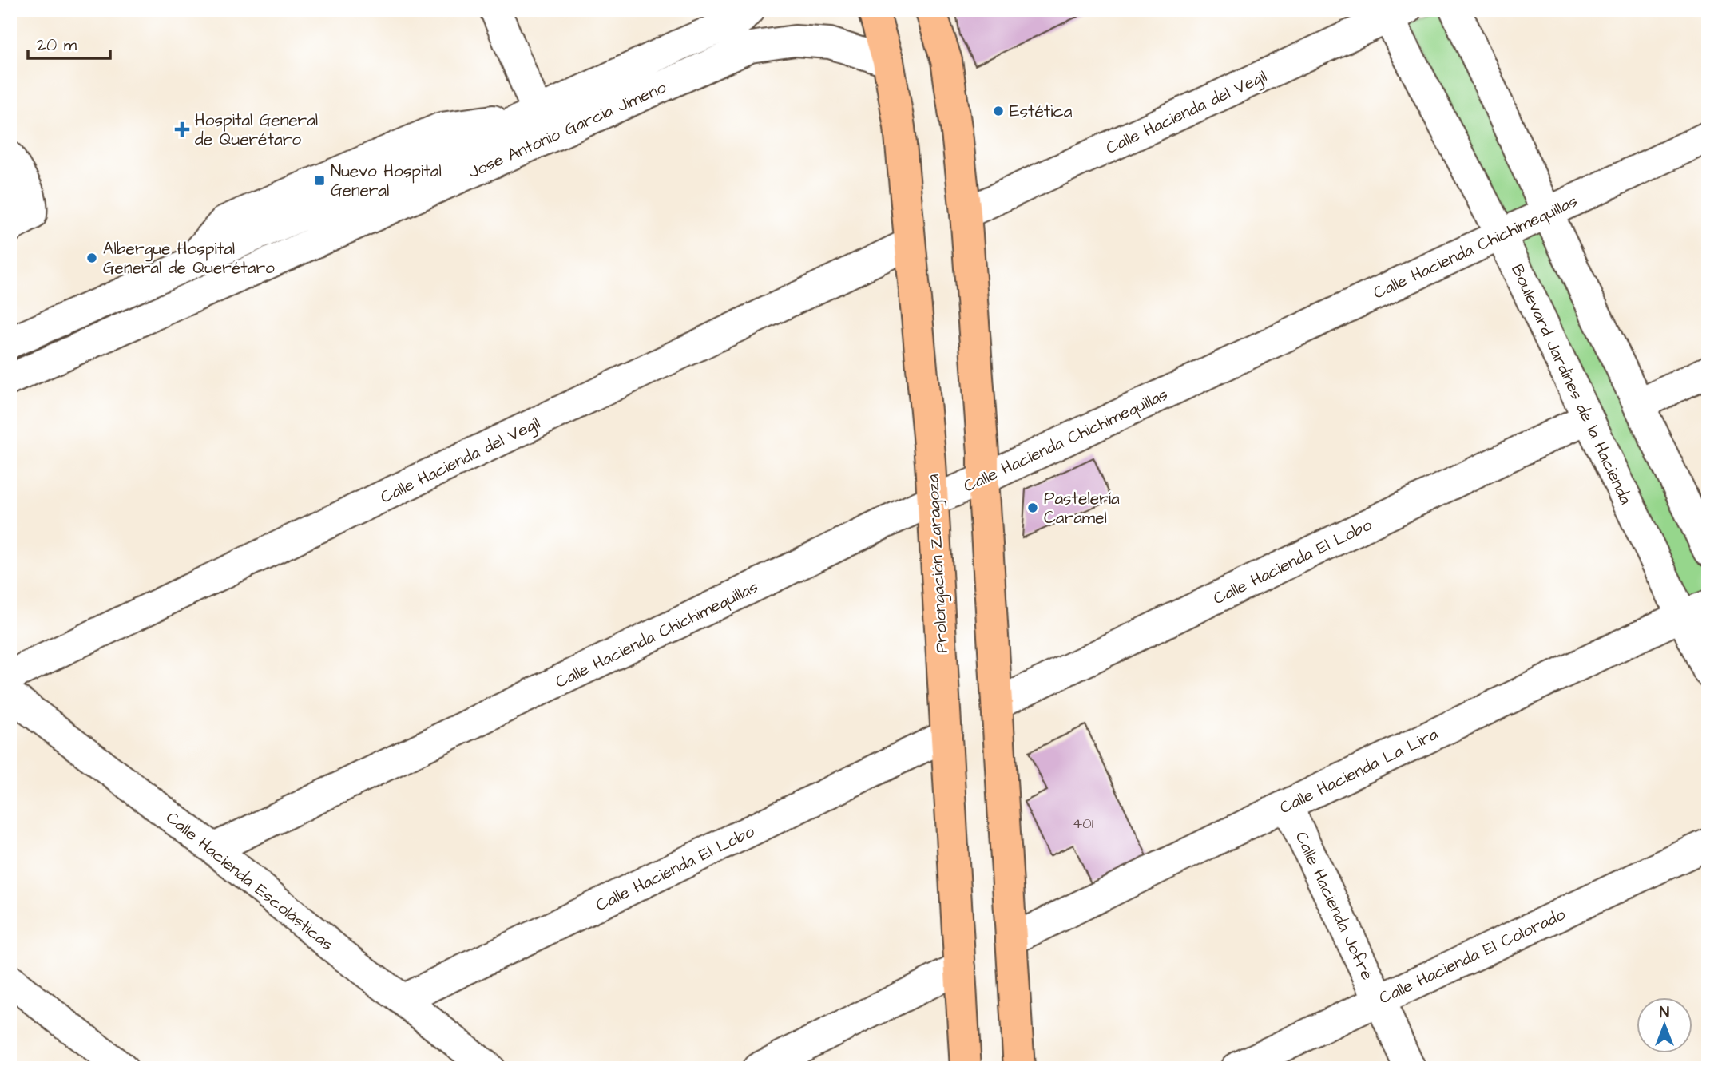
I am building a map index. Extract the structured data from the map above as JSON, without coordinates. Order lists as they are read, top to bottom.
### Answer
{
  "streets": {
    "main road": ["Prolongación Zaragoza"],
    "street": [
      "Calle Hacienda del Vegil",
      "Jose Antonio Garcia Jimeno",
      "Calle Hacienda Chichimequillas",
      "Boulevard Jardines de la Hacienda",
      "Calle Hacienda El Lobo",
      "Calle Hacienda La Lira",
      "Calle Hacienda Escolásticas",
      "Calle Hacienda Jofré",
      "Calle Hacienda El Colorado"
    ]
  },
  "crossings": [
    ["Calle Hacienda del Vegil", "Boulevard Jardines de la Hacienda"],
    ["Calle Hacienda del Vegil", "Prolongación Zaragoza"],
    ["Jose Antonio Garcia Jimeno", "Prolongación Zaragoza"],
    ["Calle Hacienda Chichimequillas", "Boulevard Jardines de la Hacienda"],
    ["Calle Hacienda Chichimequillas", "Prolongación Zaragoza"],
    ["Calle Hacienda Chichimequillas", "Calle Hacienda Escolásticas"],
    ["Boulevard Jardines de la Hacienda", "Calle Hacienda El Lobo"],
    ["Boulevard Jardines de la Hacienda", "Calle Hacienda La Lira"],
    ["Calle Hacienda El Lobo", "Prolongación Zaragoza"],
    ["Calle Hacienda El Lobo", "Calle Hacienda Escolásticas"],
    ["Calle Hacienda La Lira", "Calle Hacienda Jofré"],
    ["Calle Hacienda Jofré", "Calle Hacienda El Colorado"]
  ],
  "places": {
    "other": ["Estética", "Albergue Hospital General de Querétaro", "Pastelería Caramel"],
    "health": ["Hospital General de Querétaro"],
    "transit": ["Nuevo Hospital General"]
  },
  "house_numbers": ["401"],
  "scale_bar": "20 m",
  "north": "top"
}
